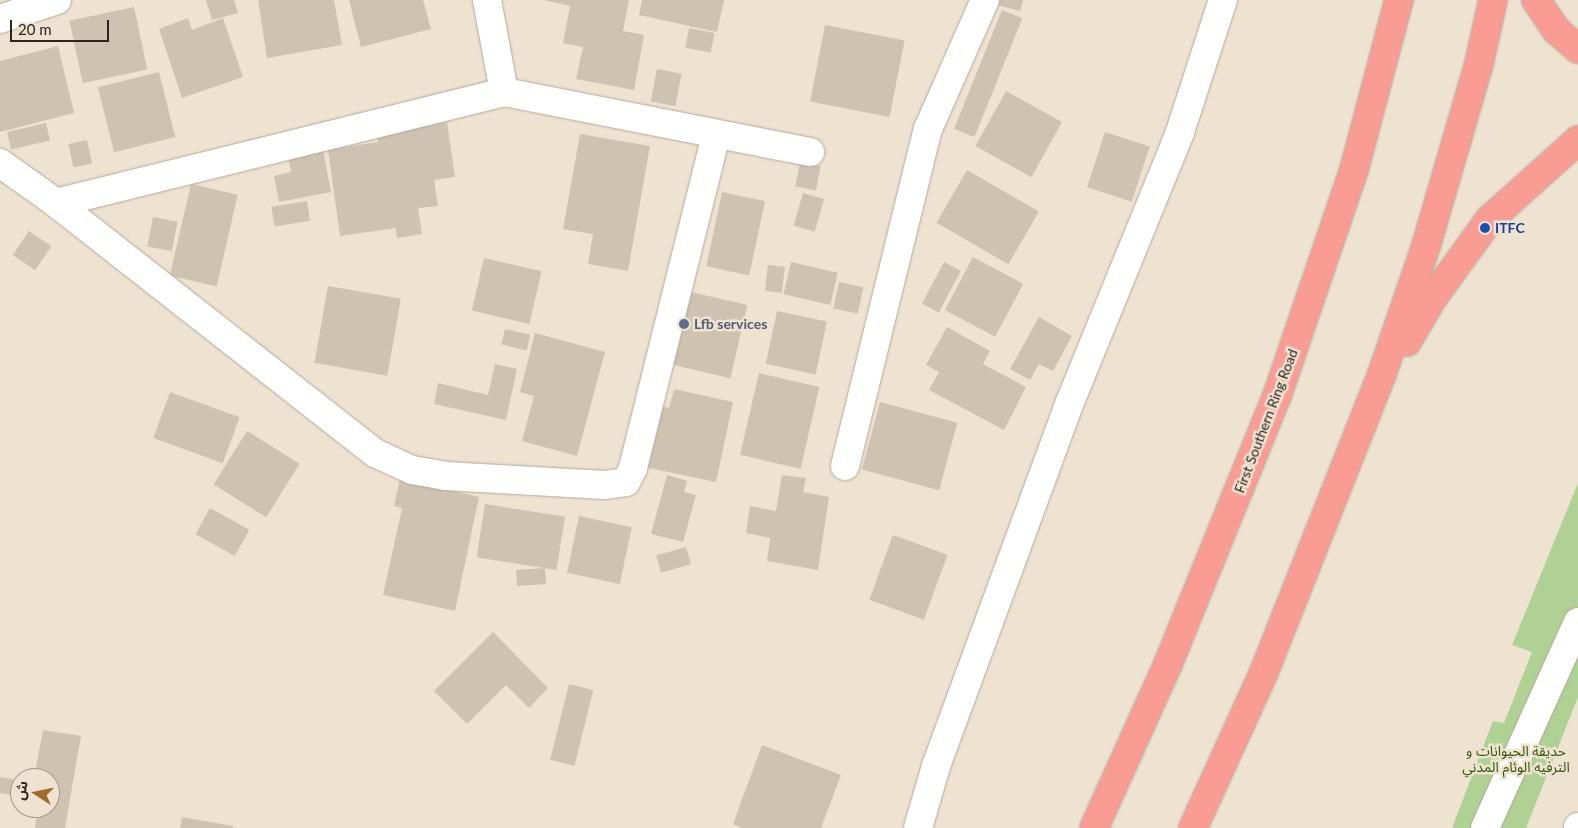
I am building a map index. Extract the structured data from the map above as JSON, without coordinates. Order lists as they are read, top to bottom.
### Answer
{
  "streets": {
    "highway": ["First Southern Ring Road"]
  },
  "parks": ["حديقة الحيوانات و الترفيه الوئام المدني"],
  "places": ["ITFC", "Lfb services"],
  "scale_bar": "20 m",
  "north": "left"
}
